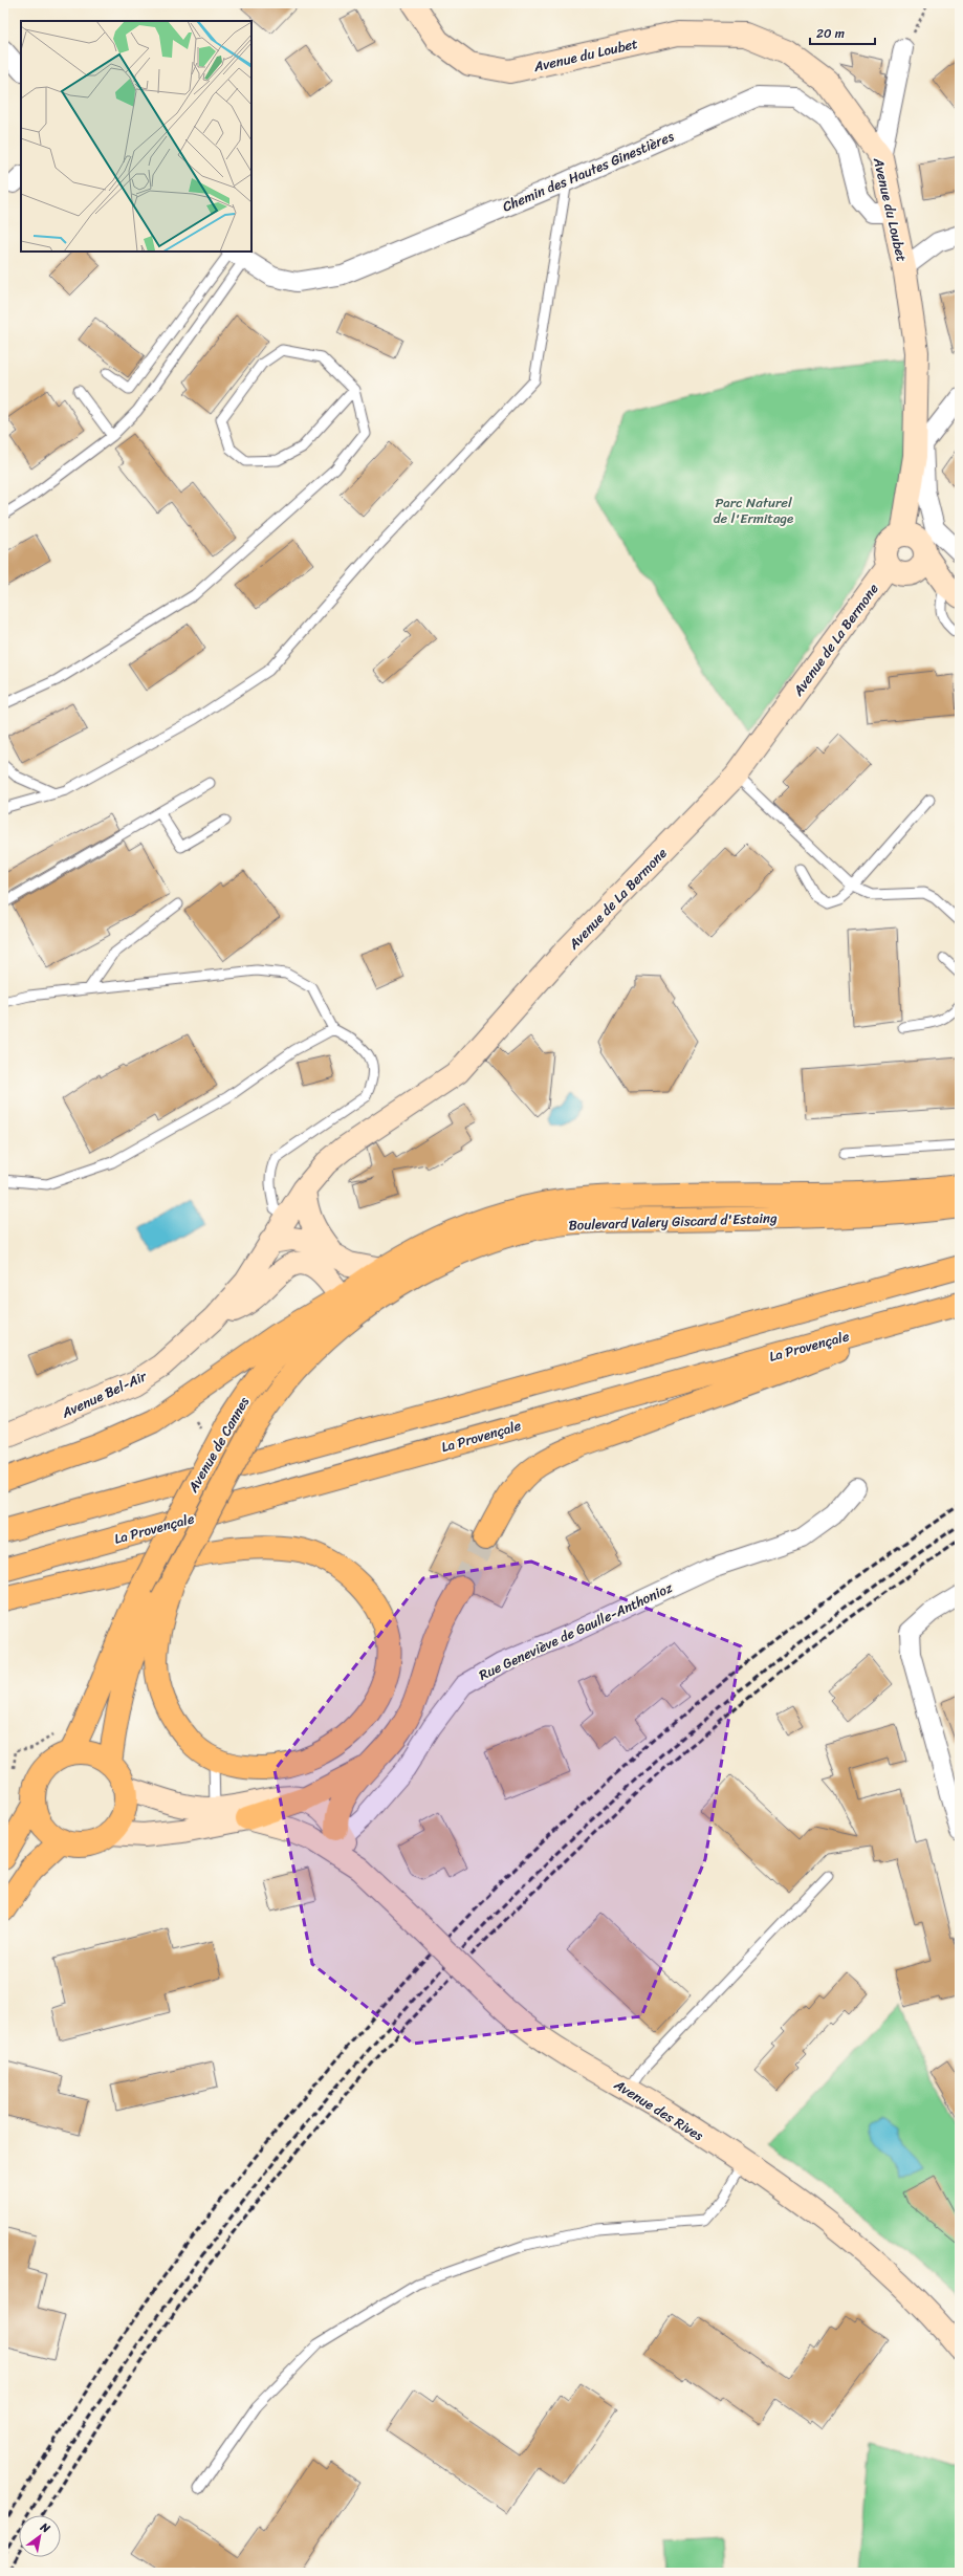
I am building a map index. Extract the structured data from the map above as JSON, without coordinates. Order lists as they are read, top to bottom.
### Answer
{
  "streets": {
    "main road": ["Boulevard Valery Giscard d'Estaing", "La Provençale", "Avenue de Cannes"],
    "street": [
      "Avenue du Loubet",
      "Chemin des Hautes Ginestières",
      "Avenue de La Bermone",
      "Avenue Bel-Air",
      "Rue Geneviève de Gaulle-Anthonioz",
      "Avenue des Rives"
    ]
  },
  "crossings": [
    ["Avenue du Loubet", "Chemin des Hautes Ginestières"],
    ["Avenue du Loubet", "Avenue de La Bermone"],
    ["Avenue de La Bermone", "Avenue Bel-Air"],
    ["Boulevard Valery Giscard d'Estaing", "Avenue de Cannes"],
    ["Avenue Bel-Air", "Avenue de Cannes"],
    ["Avenue de Cannes", "Avenue des Rives"],
    ["Rue Geneviève de Gaulle-Anthonioz", "Avenue des Rives"]
  ],
  "parks": ["Parc Naturel de l'Ermitage"],
  "scale_bar": "20 m",
  "north": "top right"
}
